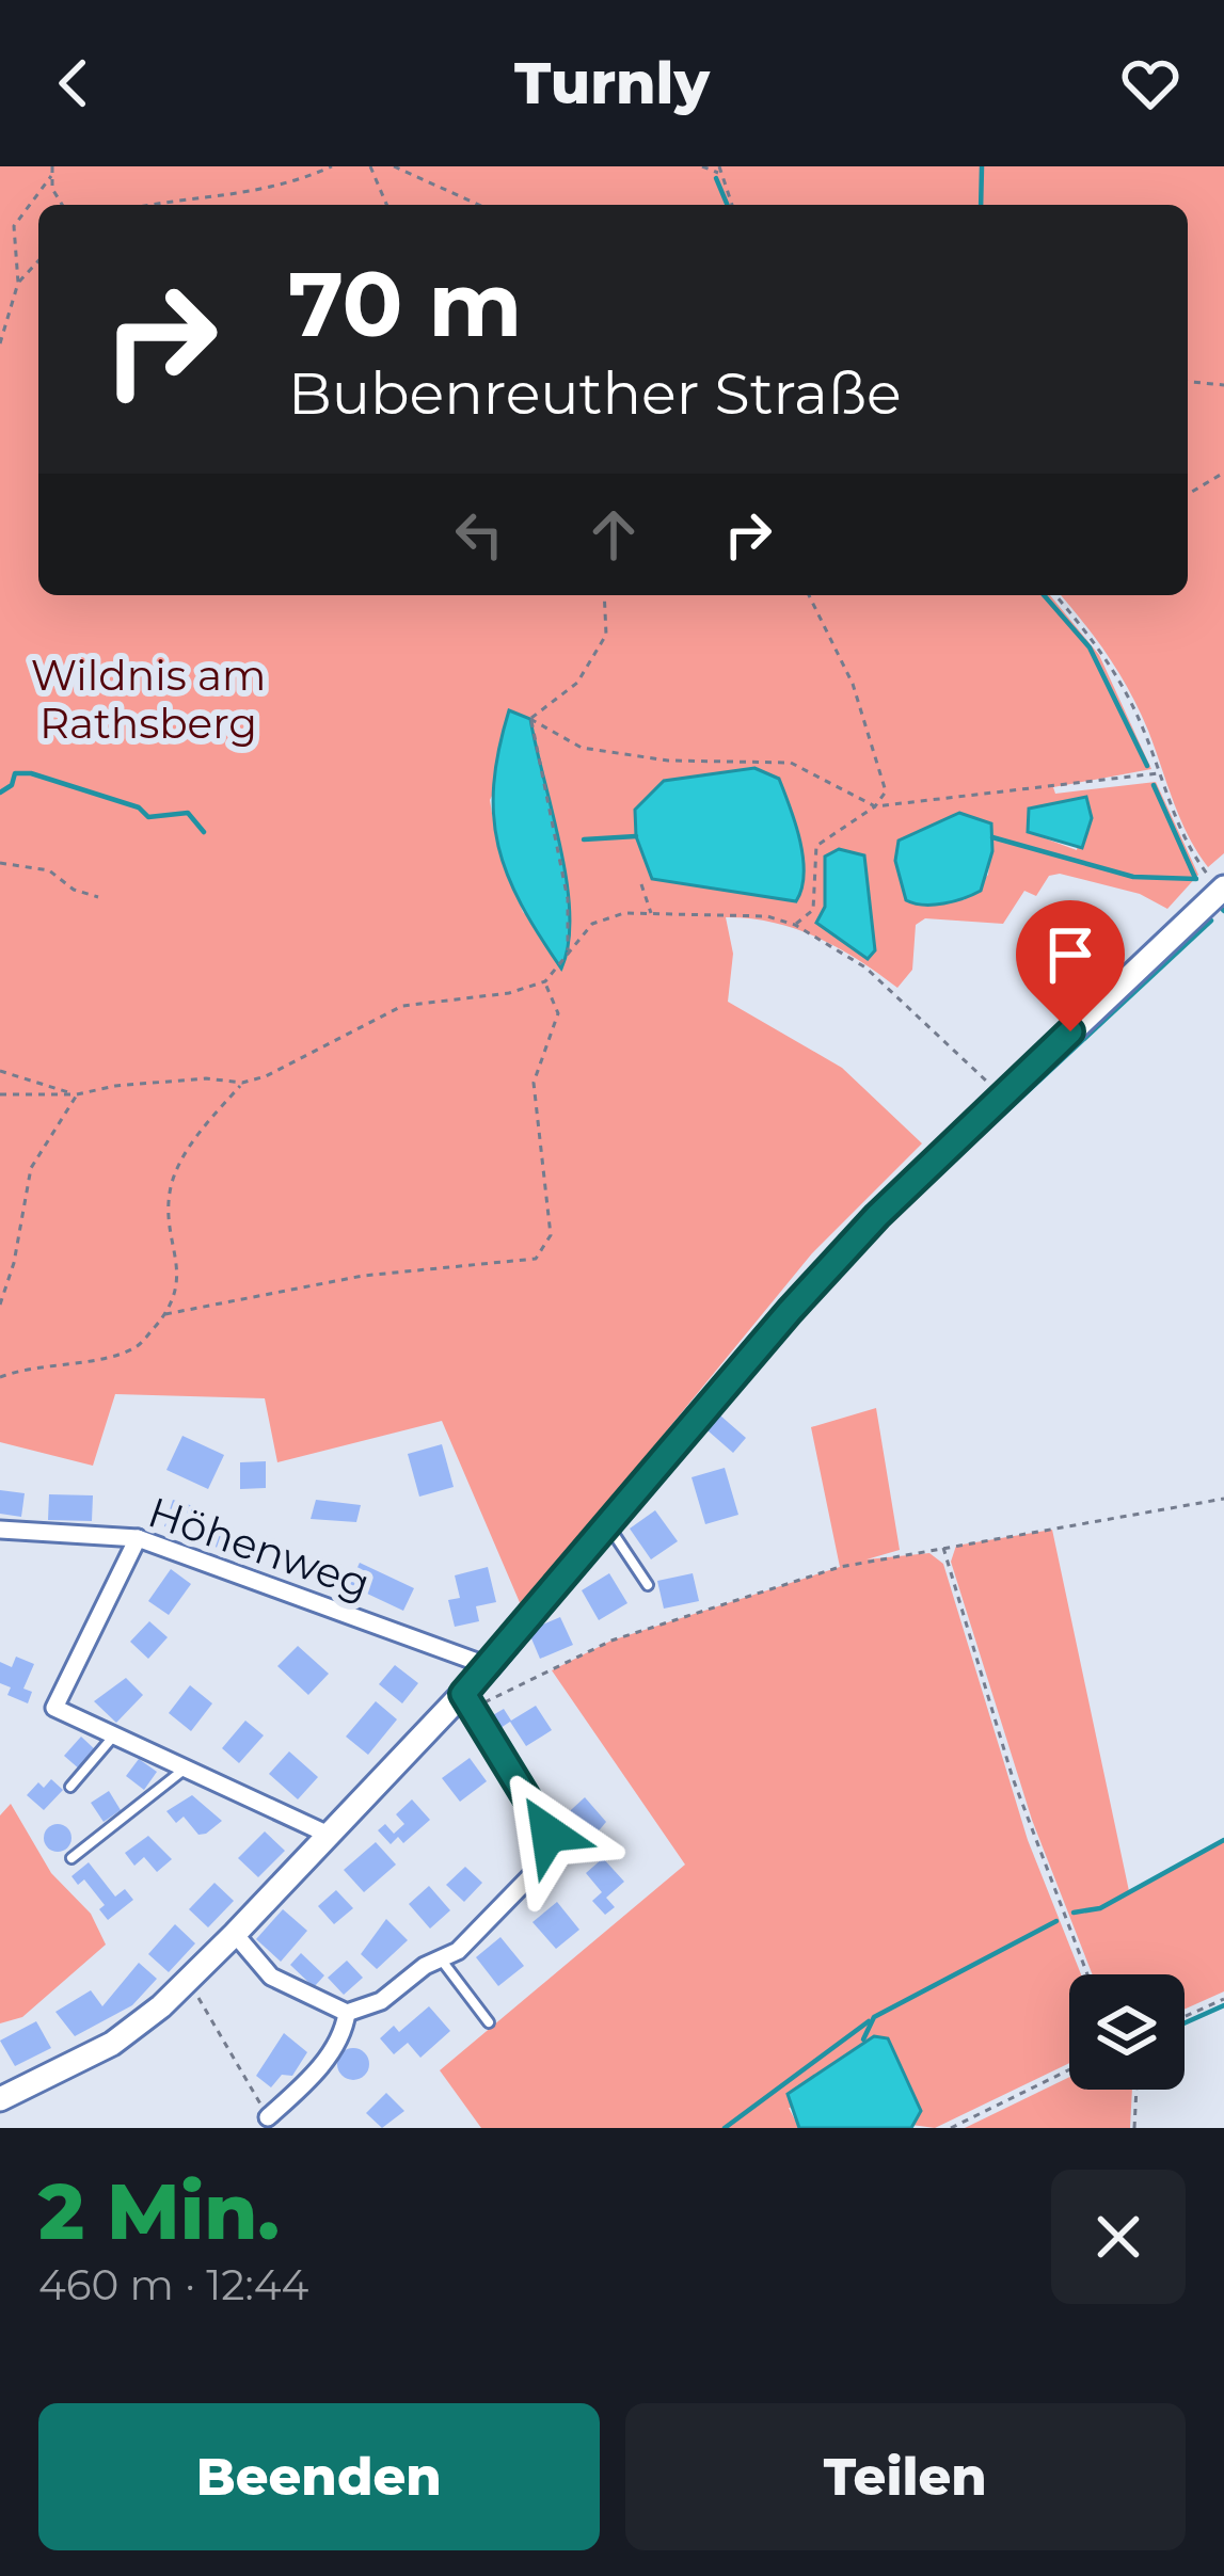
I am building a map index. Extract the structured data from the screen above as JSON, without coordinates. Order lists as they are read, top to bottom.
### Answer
{
  "streets": {
    "street": ["Höhenweg"]
  },
  "parks": ["Wildnis am Rathsberg"],
  "page": {
    "header": "Turnly",
    "turn": ["70 m", "Bubenreuther Straße"],
    "heading": ["2 Min.", "460 m · 12:44"],
    "buttons": ["Beenden", "Teilen"]
  }
}
